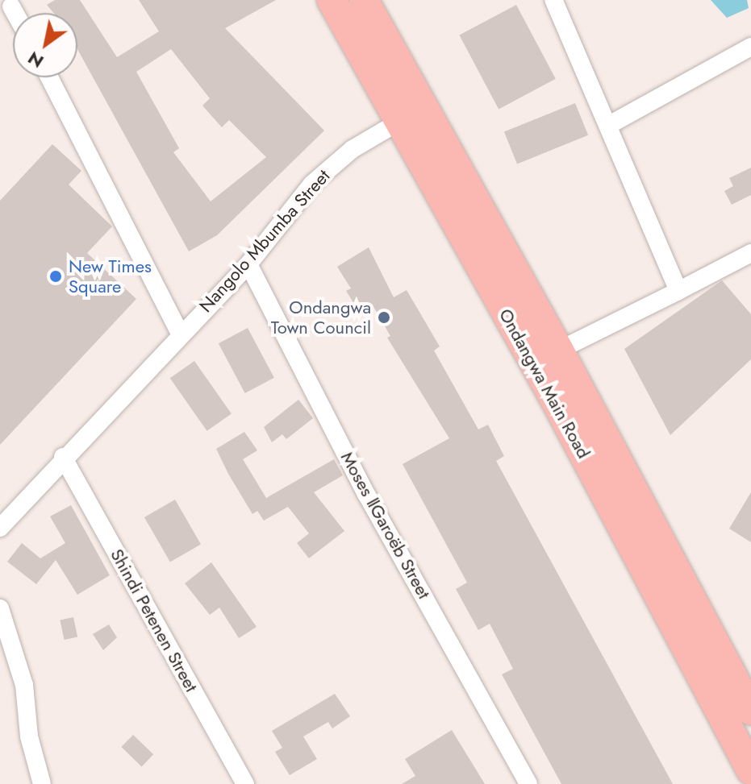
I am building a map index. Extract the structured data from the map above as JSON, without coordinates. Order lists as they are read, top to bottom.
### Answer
{
  "streets": {
    "main road": ["Ondangwa Main Road"],
    "street": ["Nangolo Mbumba Street", "Moses ǁGaroëb Street", "Shindi Petenen Street"]
  },
  "crossings": [
    ["Nangolo Mbumba Street", "Ondangwa Main Road"],
    ["Nangolo Mbumba Street", "Moses ǁGaroëb Street"],
    ["Nangolo Mbumba Street", "Shindi Petenen Street"]
  ],
  "places": ["New Times Square", "Ondangwa Town Council"],
  "north": "bottom left"
}
